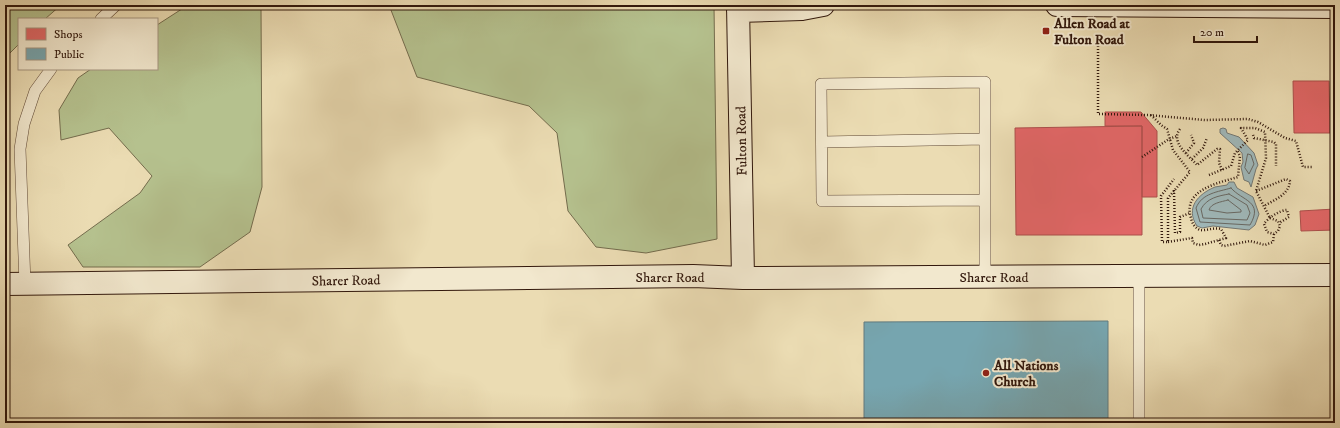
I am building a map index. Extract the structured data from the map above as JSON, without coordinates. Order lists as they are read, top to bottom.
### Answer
{
  "streets": {
    "street": ["Fulton Road", "Sharer Road"]
  },
  "crossings": [
    ["Fulton Road", "Sharer Road"]
  ],
  "places": {
    "transit": ["Allen Road at Fulton Road"],
    "other": ["All Nations Church"]
  },
  "legend": ["Shops", "Public"],
  "scale_bar": "20 m"
}
